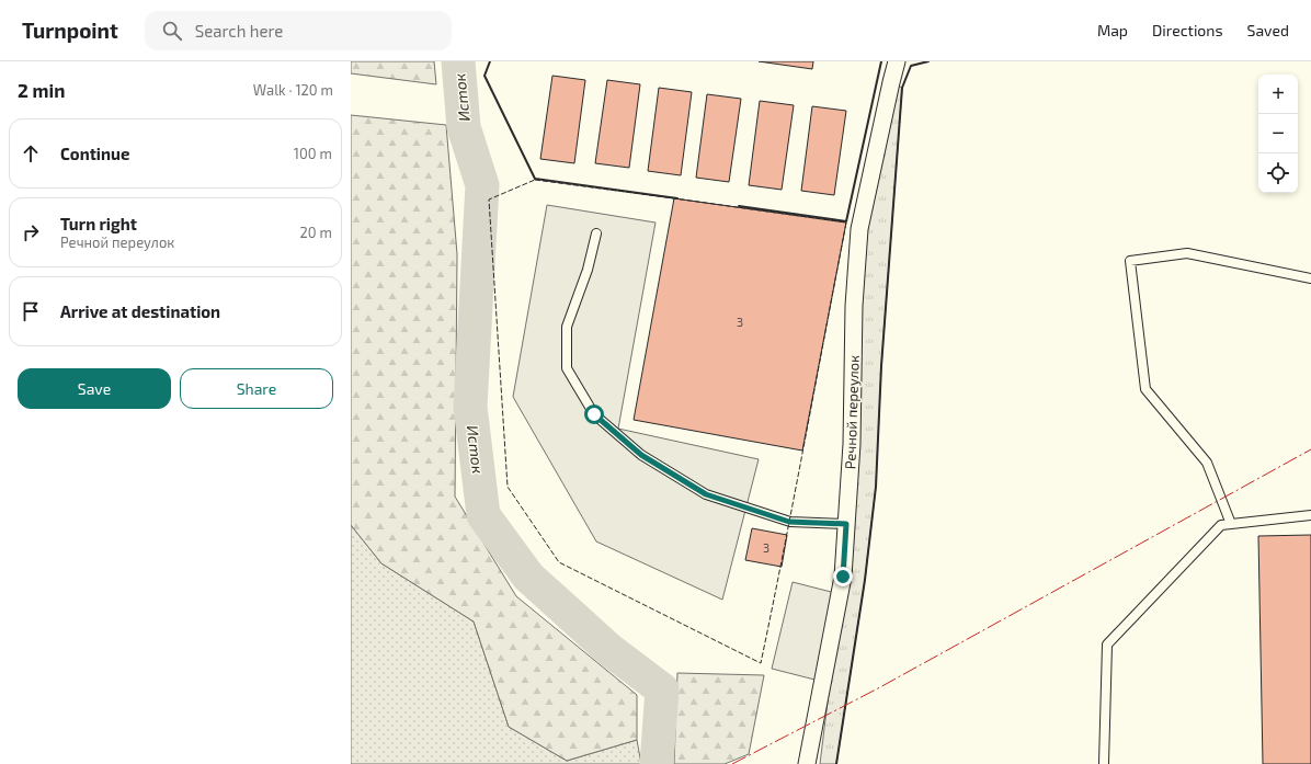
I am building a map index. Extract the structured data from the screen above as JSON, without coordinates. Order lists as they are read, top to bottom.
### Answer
{
  "streets": {
    "street": ["Речной переулок"]
  },
  "water": ["Исток"],
  "house_numbers": ["3", "3"],
  "page": {
    "header": "Turnpoint",
    "search": "Search here",
    "nav": ["Map", "Directions", "Saved"],
    "heading": ["2 min", "Walk · 120 m"],
    "map_buttons": ["+", "−"],
    "list": [
      ["Continue", "100 m"],
      ["Turn right", "Речной переулок", "20 m"],
      "Arrive at destination"
    ],
    "buttons": ["Save", "Share"]
  }
}
